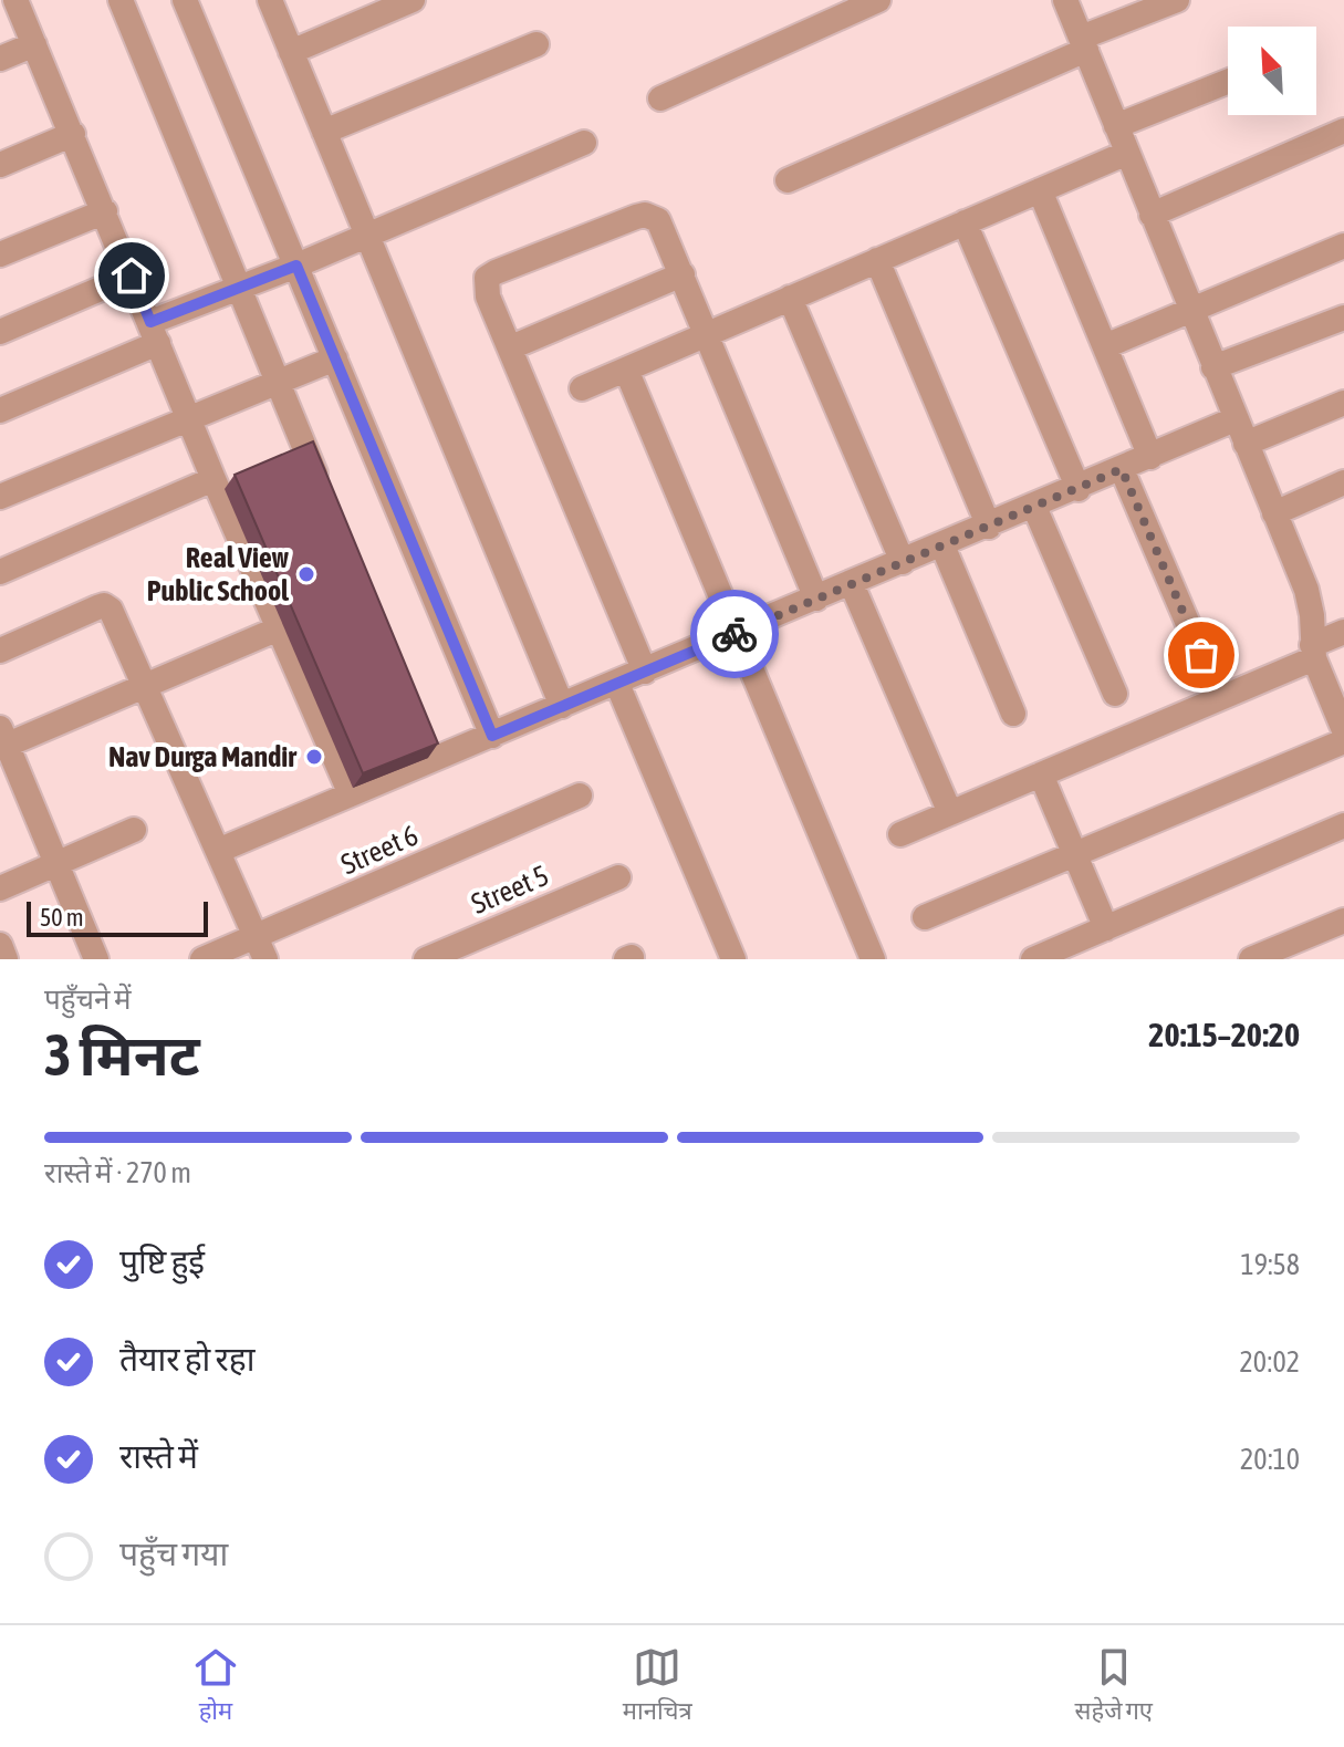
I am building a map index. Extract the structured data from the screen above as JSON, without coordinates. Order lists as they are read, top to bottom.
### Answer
{
  "streets": {
    "street": ["Street 6", "Street 5"]
  },
  "places": ["Real View Public School", "Nav Durga Mandir"],
  "scale_bar": "50 m",
  "north": "top left",
  "page": {
    "scale": "50 m",
    "heading": ["3 मिनट", "पहुँचने में", "20:15–20:20"],
    "bar": "रास्ते में · 270 m",
    "list": [
      ["पुष्टि हुई", "19:58"],
      ["तैयार हो रहा", "20:02"],
      ["रास्ते में", "20:10"],
      "पहुँच गया"
    ],
    "tabs": ["होम", "मानचित्र", "सहेजे गए"]
  }
}
